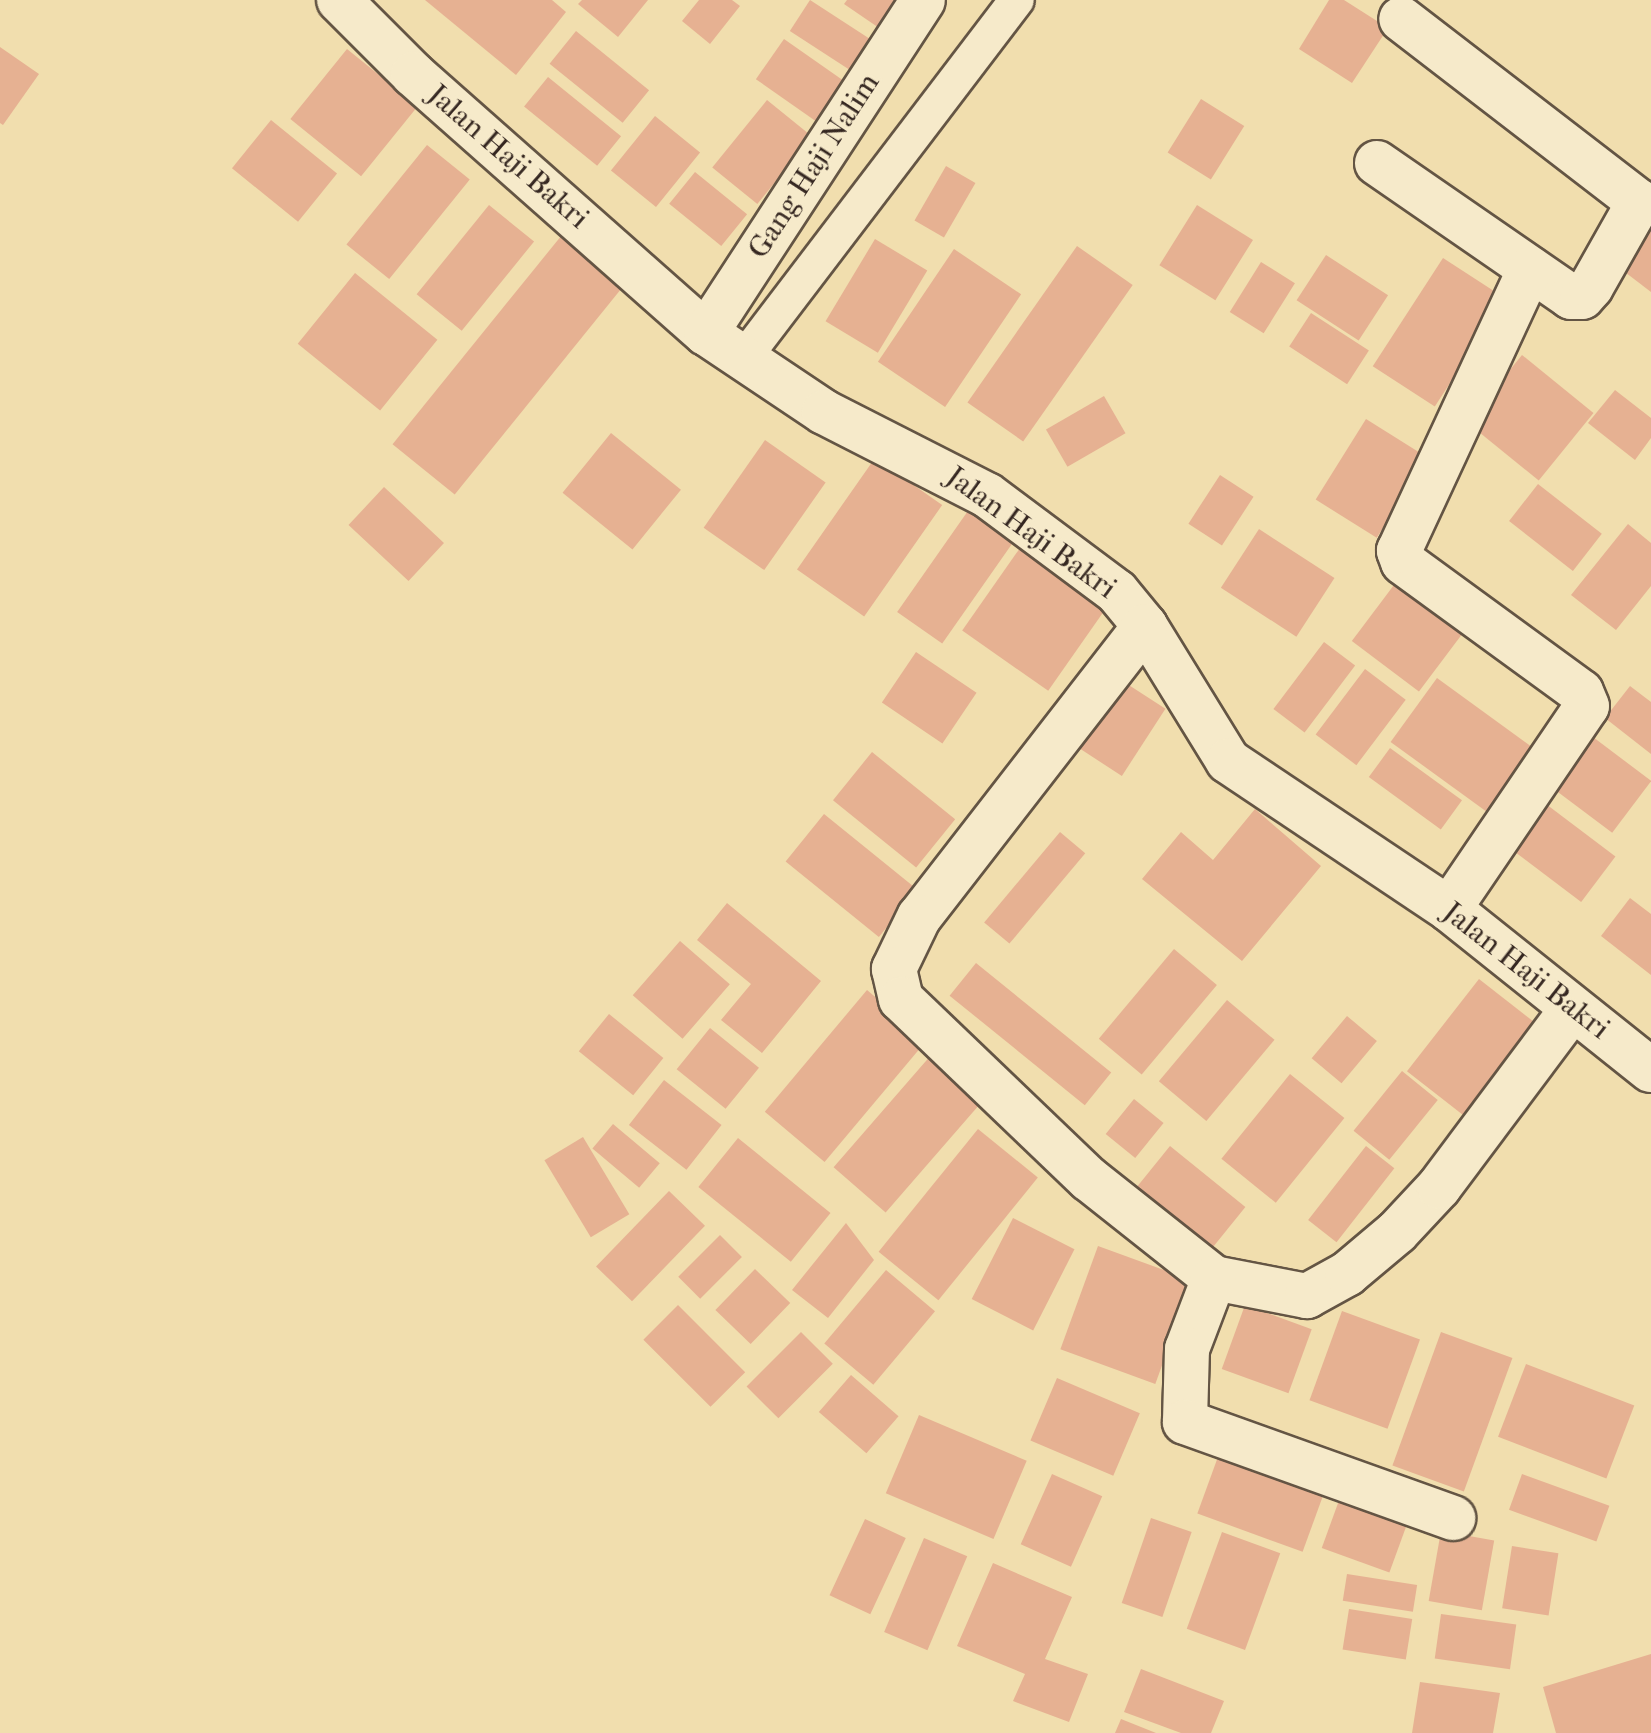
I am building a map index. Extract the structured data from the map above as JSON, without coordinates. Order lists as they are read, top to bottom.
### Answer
{
  "streets": {
    "street": ["Jalan Haji Bakri", "Gang Haji Nalim"]
  },
  "crossings": [
    ["Jalan Haji Bakri", "Gang Haji Nalim"]
  ]
}
